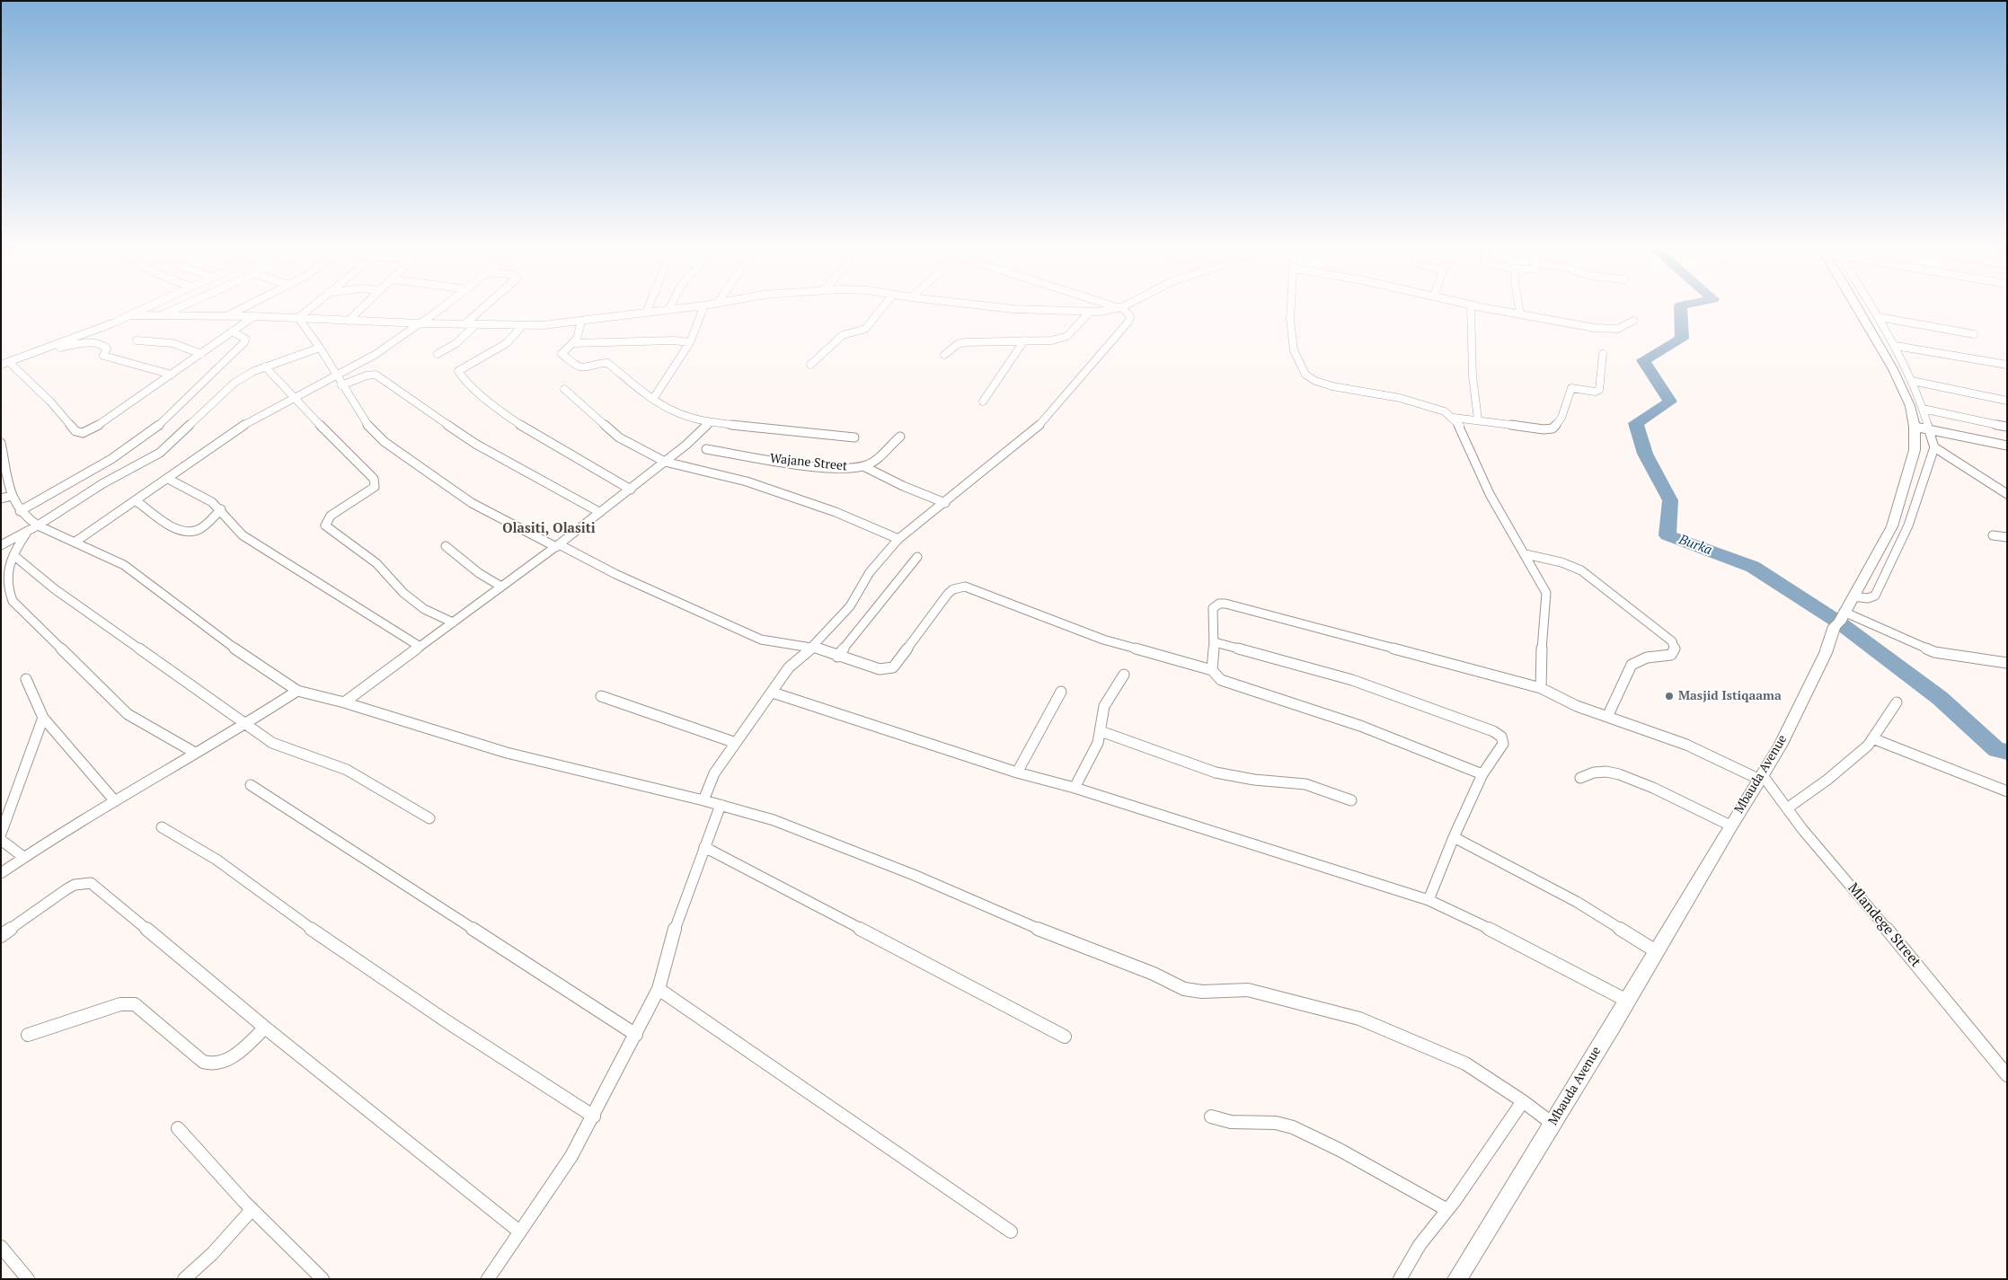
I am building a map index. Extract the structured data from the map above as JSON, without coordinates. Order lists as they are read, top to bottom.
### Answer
{
  "streets": {
    "street": ["Wajane Street", "Mbauda Avenue", "Mlandege Street"]
  },
  "crossings": [
    ["Mbauda Avenue", "Mlandege Street"]
  ],
  "districts": ["Olasiti, Olasiti"],
  "water": ["Burka"],
  "places": ["Masjid Istiqaama"]
}
